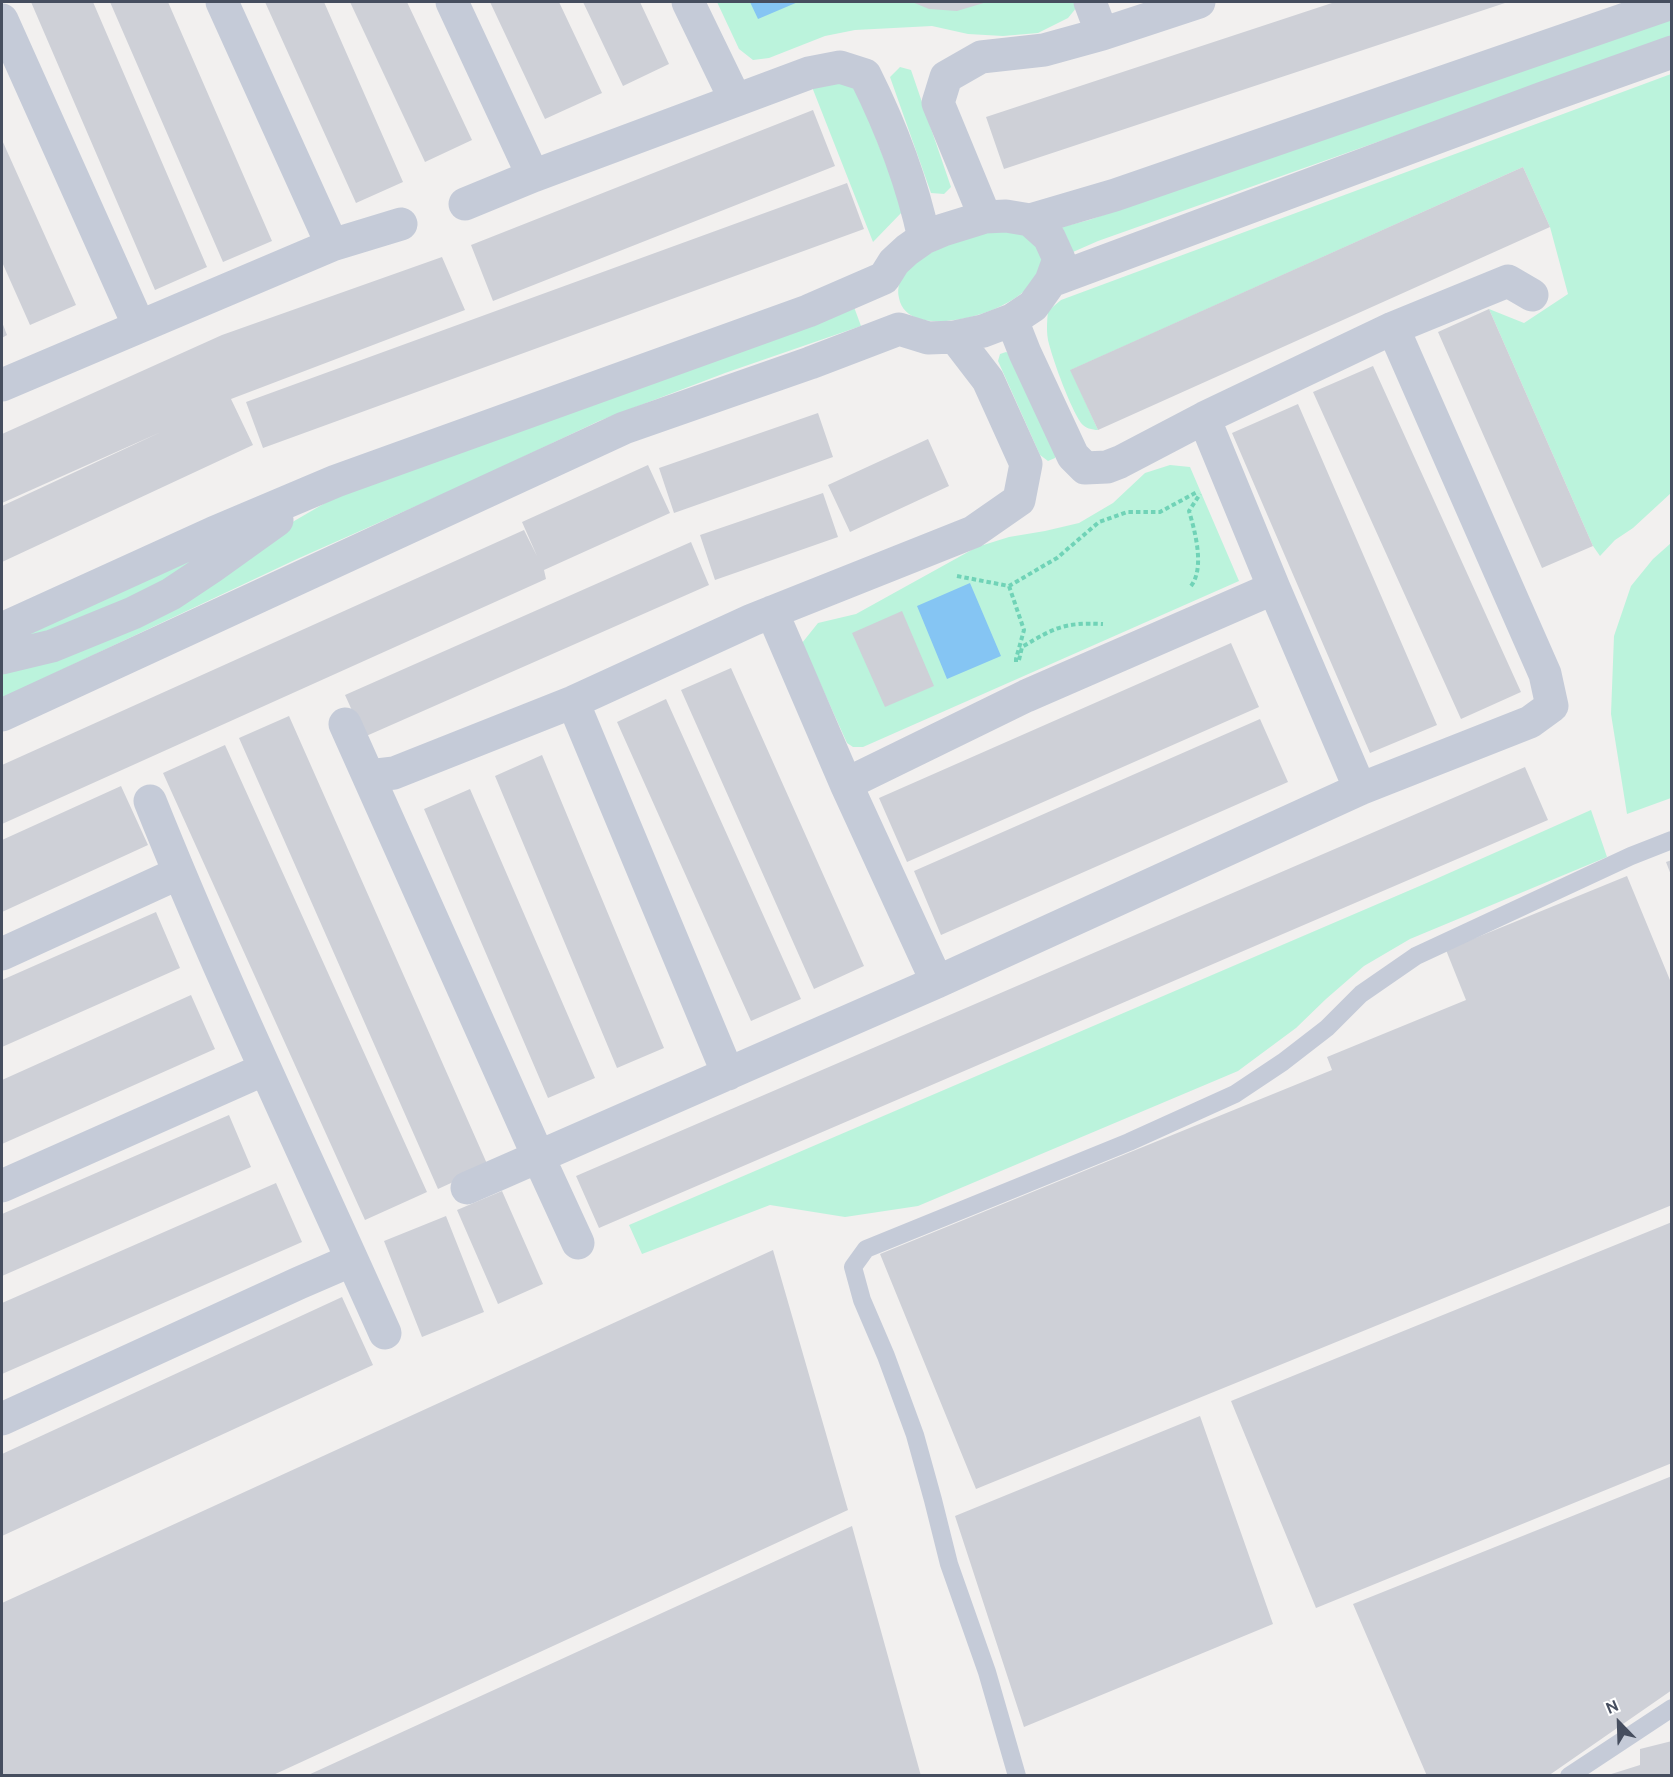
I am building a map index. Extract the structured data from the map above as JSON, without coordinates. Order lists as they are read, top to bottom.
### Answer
{
  "north": "top left"
}
